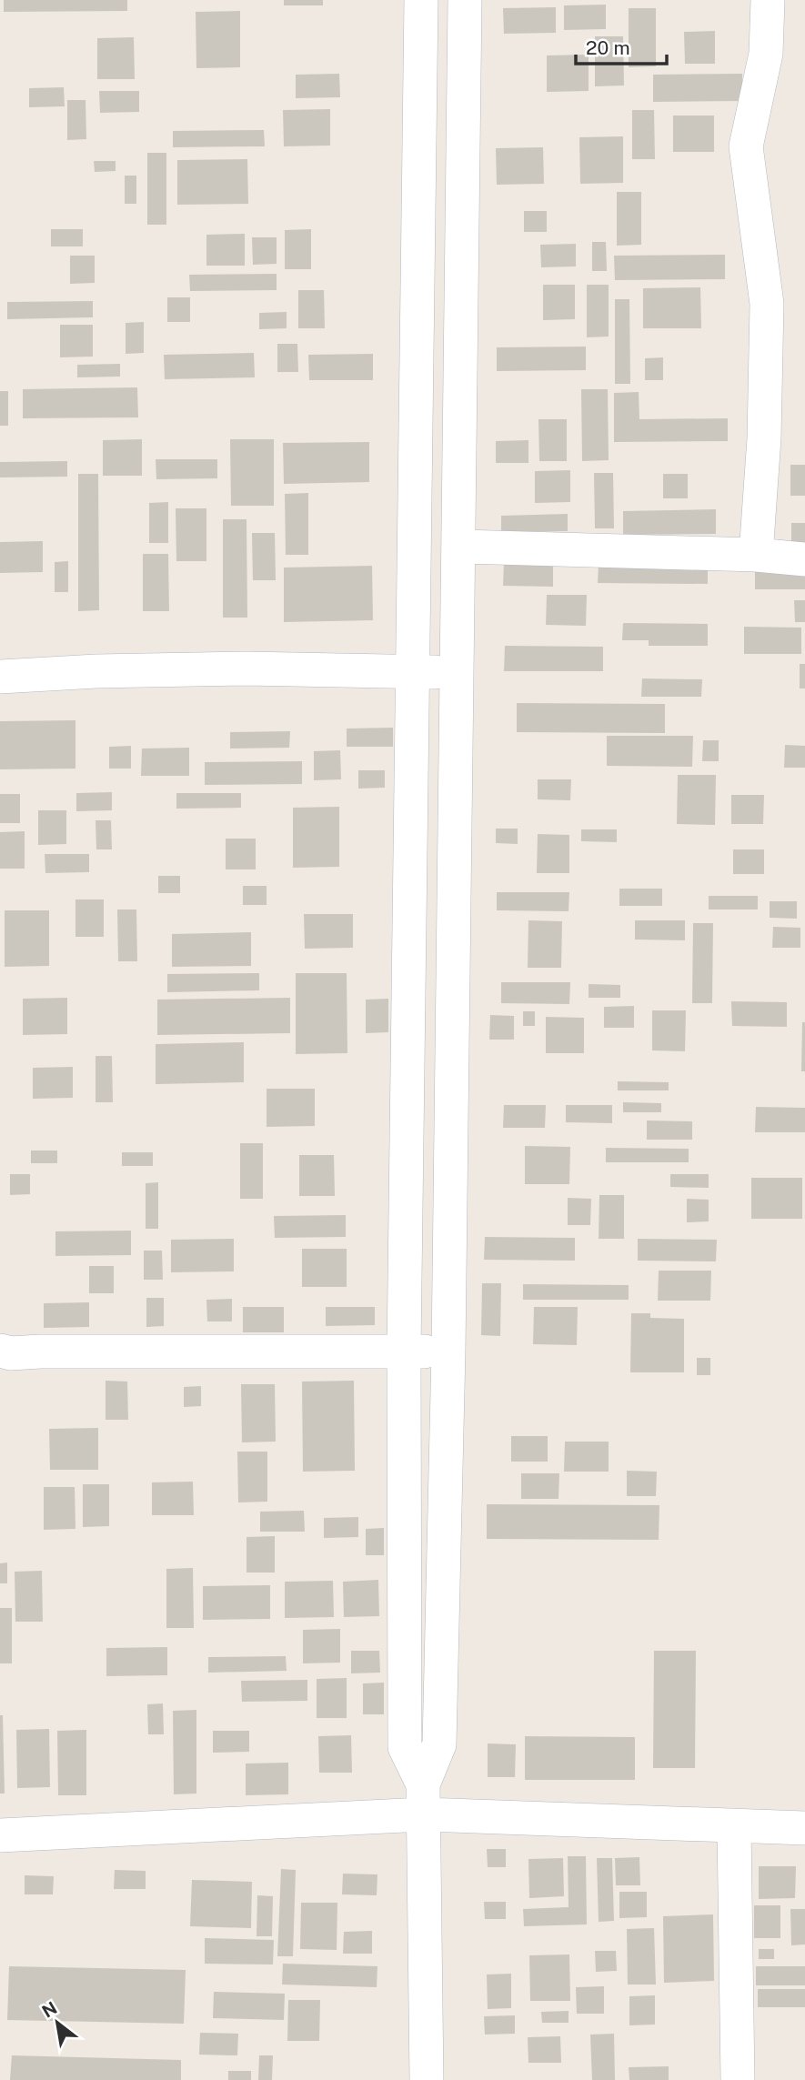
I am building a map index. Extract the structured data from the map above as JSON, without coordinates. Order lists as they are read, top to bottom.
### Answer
{
  "scale_bar": "20 m",
  "north": "top left"
}
